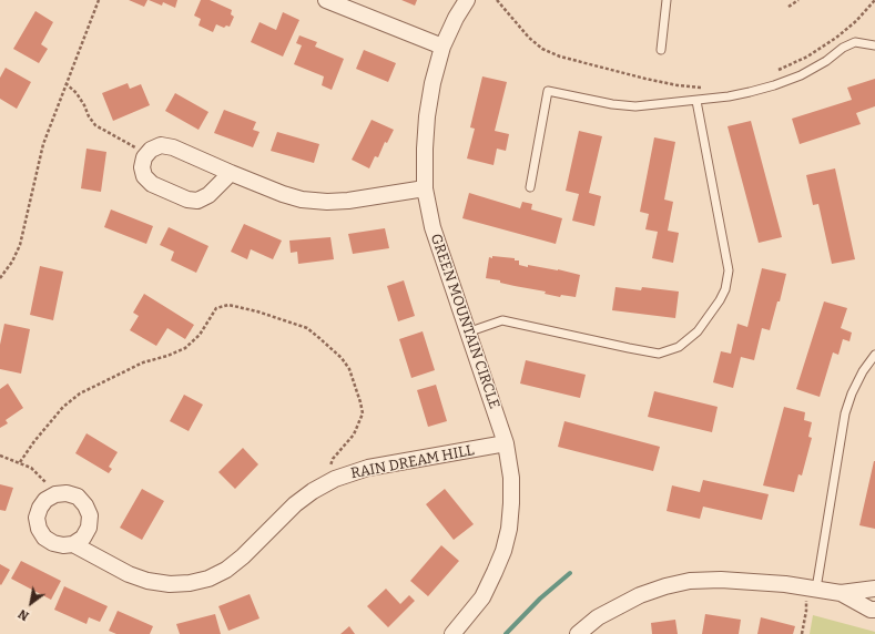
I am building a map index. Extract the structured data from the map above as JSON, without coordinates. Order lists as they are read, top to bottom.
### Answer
{
  "streets": {
    "street": ["GREEN MOUNTAIN CIRCLE", "RAIN DREAM HILL"]
  },
  "crossings": [
    ["GREEN MOUNTAIN CIRCLE", "RAIN DREAM HILL"]
  ],
  "north": "bottom left"
}
